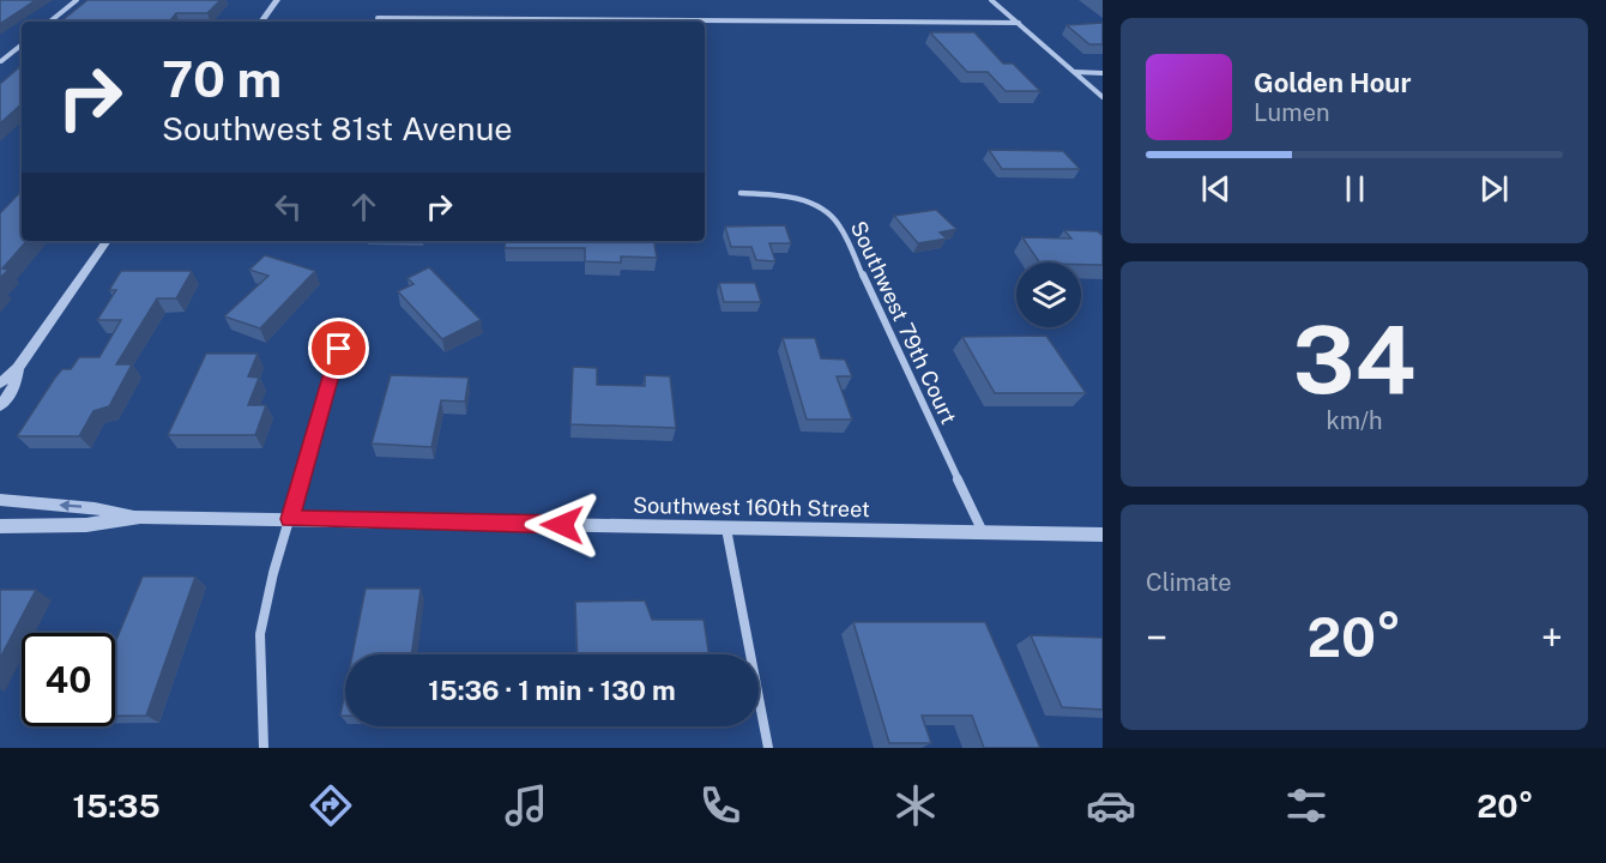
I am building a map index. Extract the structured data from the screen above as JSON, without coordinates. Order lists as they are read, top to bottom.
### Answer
{
  "streets": {
    "street": ["Southwest 79th Court", "Southwest 160th Street"]
  },
  "crossings": [
    ["Southwest 79th Court", "Southwest 160th Street"]
  ],
  "page": {
    "turn": ["70 m", "Southwest 81st Avenue"],
    "song": ["Golden Hour", "Lumen"],
    "tile": [
      ["34", "km/h"],
      "Climate"
    ],
    "heat": ["−", "20°", "+"],
    "limit": "40",
    "trip": "15:36 · 1 min · 130 m",
    "tabs": ["15:35", "20°"]
  }
}
